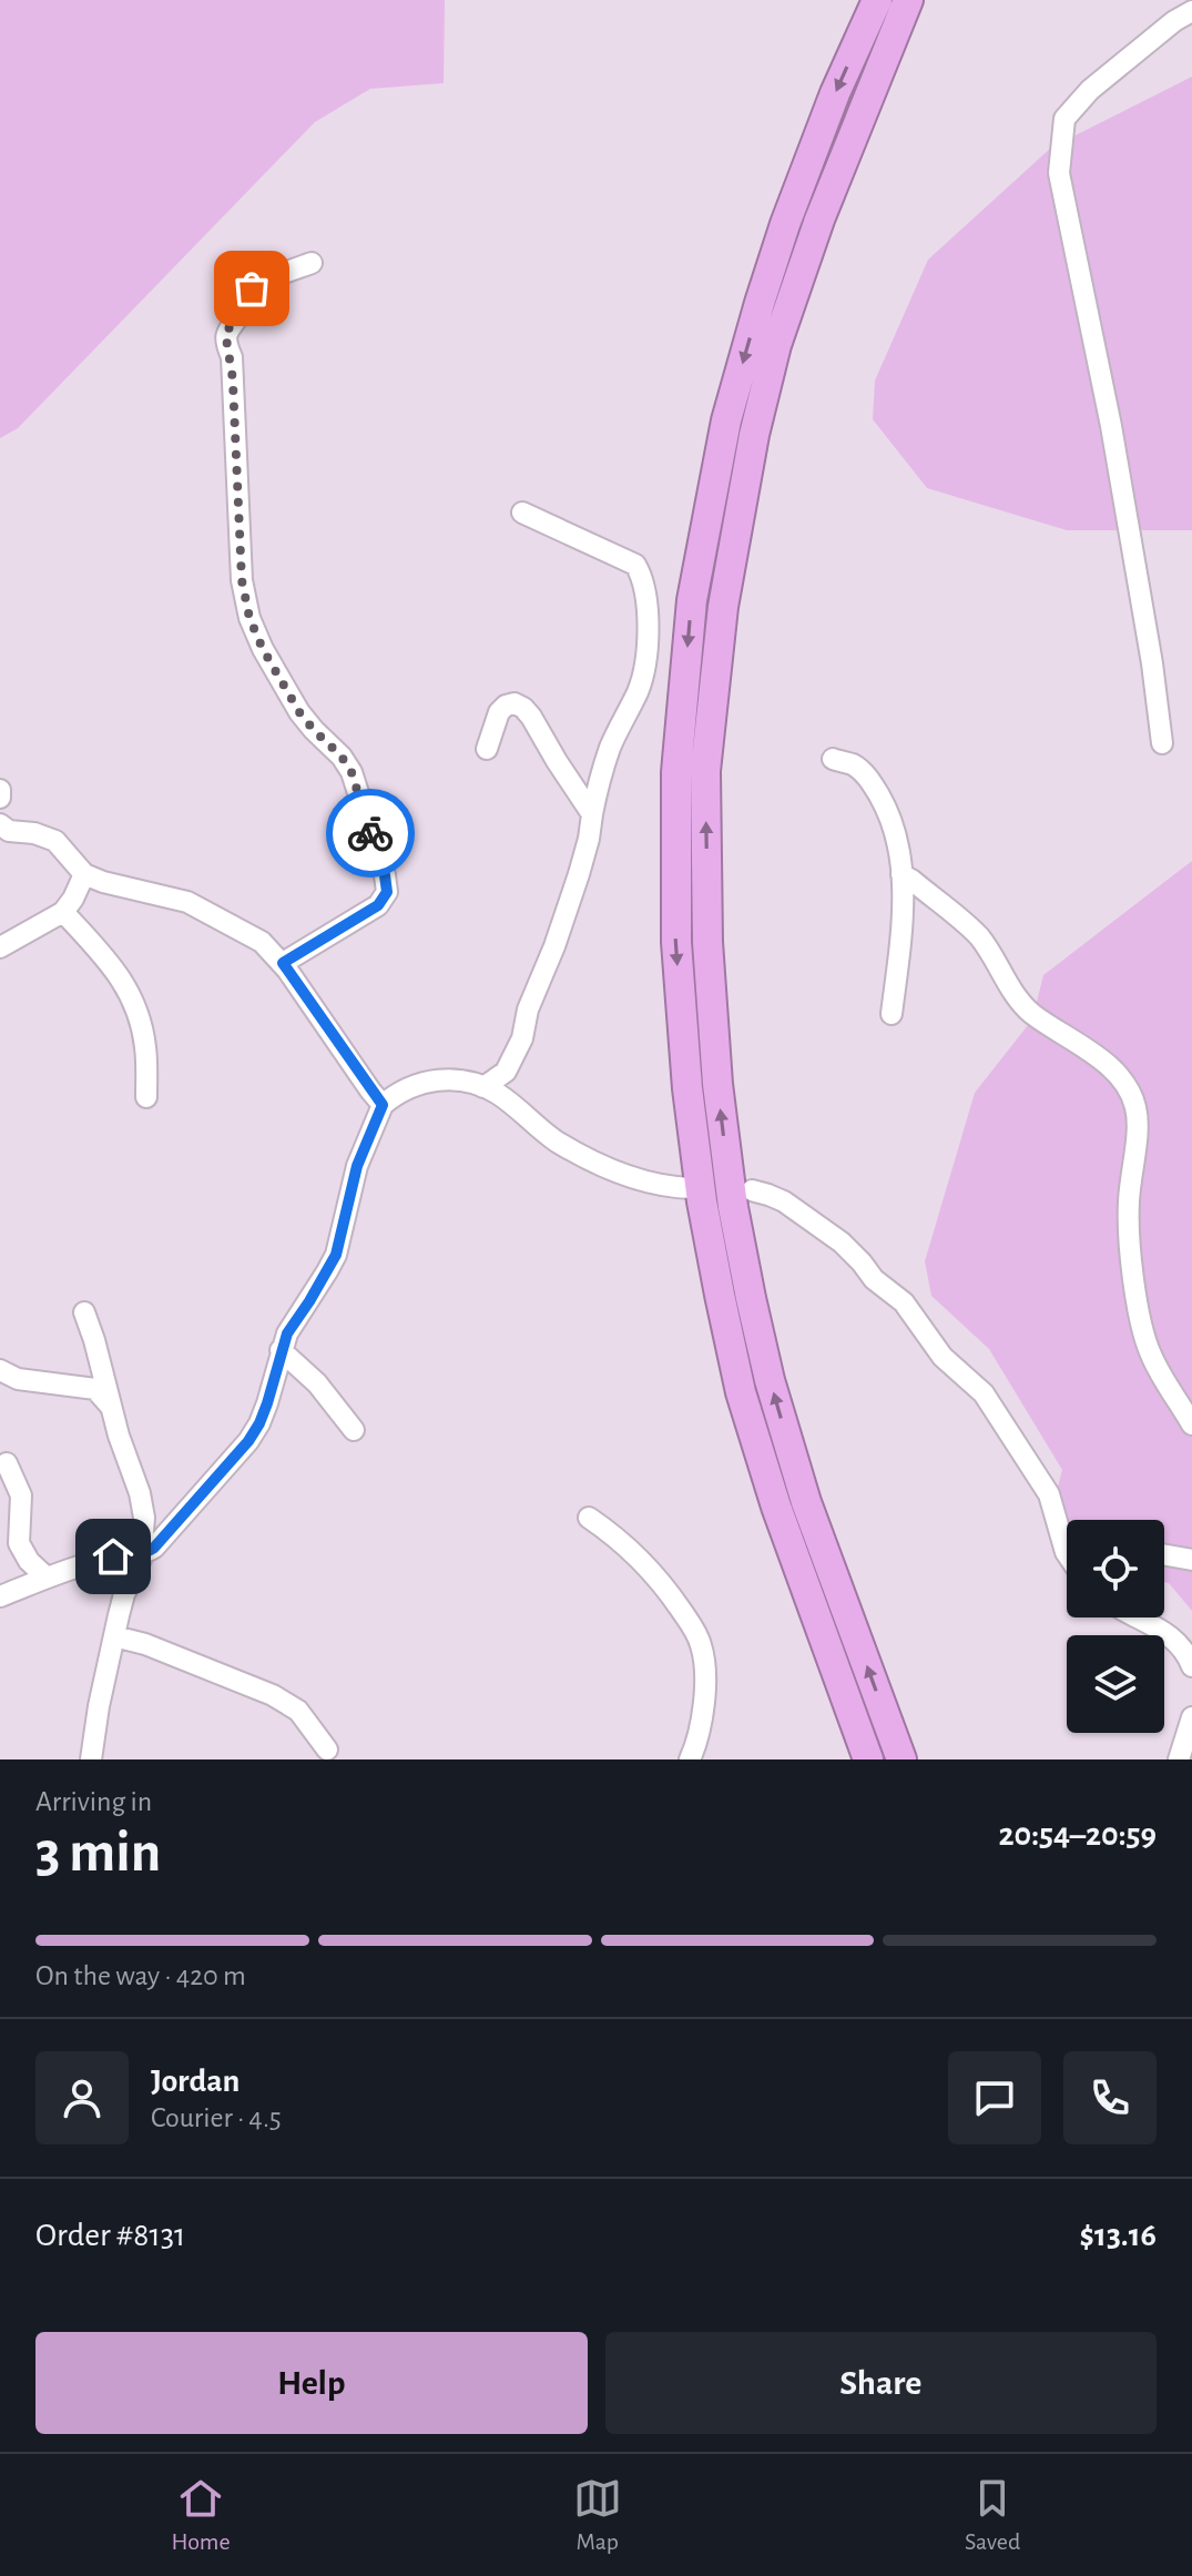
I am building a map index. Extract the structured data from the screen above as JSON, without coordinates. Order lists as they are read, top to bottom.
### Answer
{
  "page": {
    "heading": ["3 min", "Arriving in", "20:54–20:59"],
    "panel": [
      "Jordan",
      "Courier · 4.5",
      "Order #8131",
      "$13.16"
    ],
    "bar": "On the way · 420 m",
    "buttons": ["Help", "Share"],
    "tabs": ["Home", "Map", "Saved"]
  }
}
